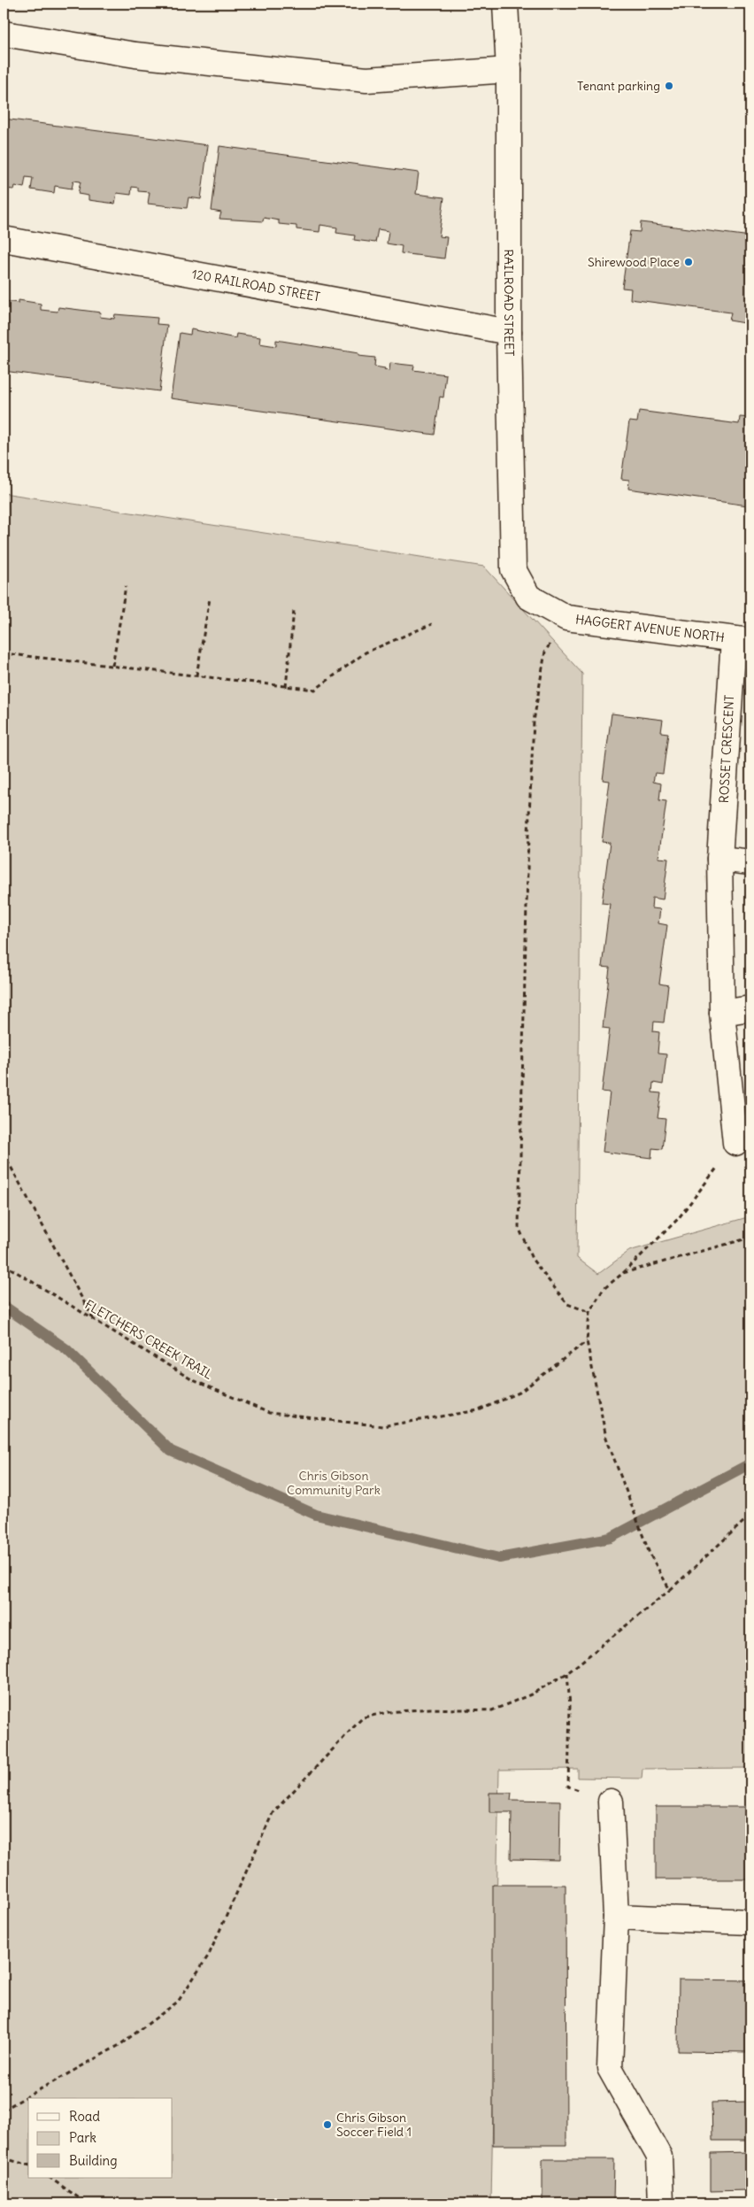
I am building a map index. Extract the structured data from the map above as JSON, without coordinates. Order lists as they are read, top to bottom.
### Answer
{
  "streets": {
    "street": [
      "120 RAILROAD STREET",
      "RAILROAD STREET",
      "HAGGERT AVENUE NORTH",
      "ROSSET CRESCENT"
    ],
    "path": ["FLETCHERS CREEK TRAIL"]
  },
  "crossings": [
    ["120 RAILROAD STREET", "RAILROAD STREET"],
    ["RAILROAD STREET", "HAGGERT AVENUE NORTH"],
    ["HAGGERT AVENUE NORTH", "ROSSET CRESCENT"]
  ],
  "parks": ["Chris Gibson Community Park"],
  "places": ["Tenant parking", "Shirewood Place", "Chris Gibson Soccer Field 1"],
  "legend": ["Road", "Park", "Building"]
}
